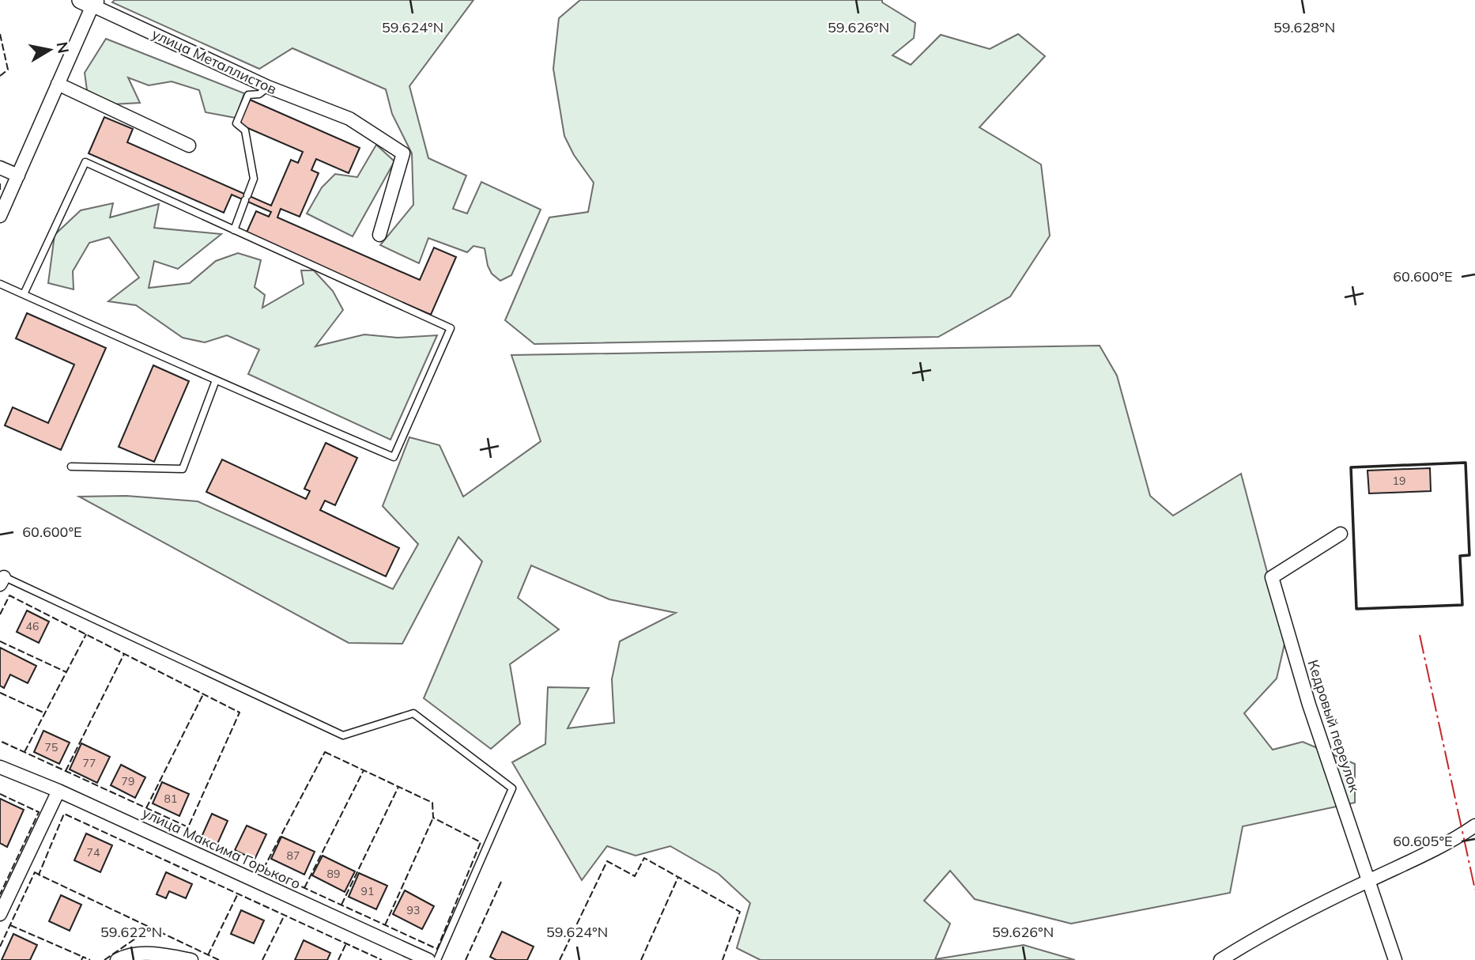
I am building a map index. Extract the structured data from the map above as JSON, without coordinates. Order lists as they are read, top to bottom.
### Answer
{
  "streets": {
    "street": ["улица Металлистов", "Кедровый переулок", "улица Максима Горького"]
  },
  "house_numbers": [
    "19",
    "46",
    "75",
    "77",
    "79",
    "81",
    "74",
    "87",
    "89",
    "91",
    "93"
  ],
  "north": "right",
  "coordinates": [
    "59.624°N",
    "59.626°N",
    "59.628°N",
    "60.600°E",
    "60.605°E",
    "59.622°N"
  ]
}
